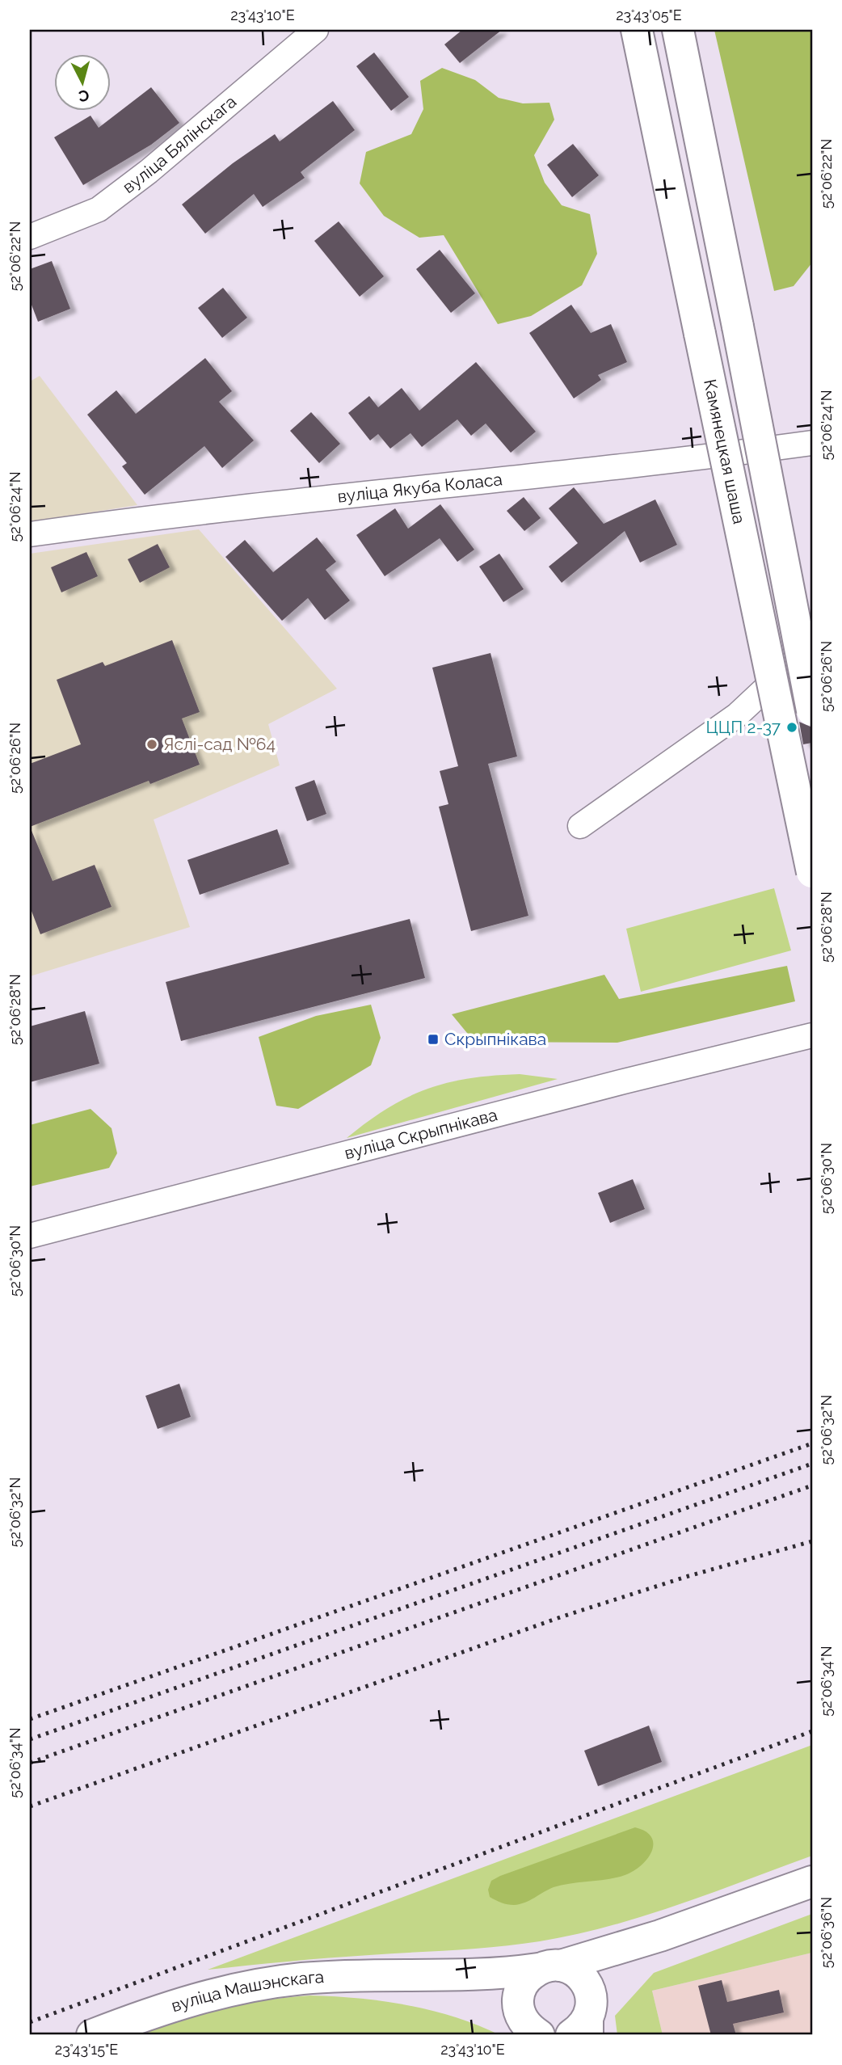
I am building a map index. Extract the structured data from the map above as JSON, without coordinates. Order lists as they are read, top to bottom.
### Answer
{
  "streets": {
    "main road": ["Камянецкая шаша", "вуліца Машэнскага"],
    "street": ["вуліца Бялінскага", "вуліца Якуба Коласа", "вуліца Скрыпнікава"]
  },
  "places": {
    "other": ["ЦЦП 2-37", "Яслі-сад №64"],
    "transit": ["Скрыпнікава"]
  },
  "north": "bottom",
  "coordinates": [
    "23°43'10\"E",
    "23°43'05\"E",
    "52°06'22\"N",
    "52°06'24\"N",
    "52°06'26\"N",
    "52°06'28\"N",
    "52°06'30\"N",
    "52°06'32\"N",
    "52°06'34\"N",
    "52°06'36\"N",
    "23°43'15\"E"
  ]
}
